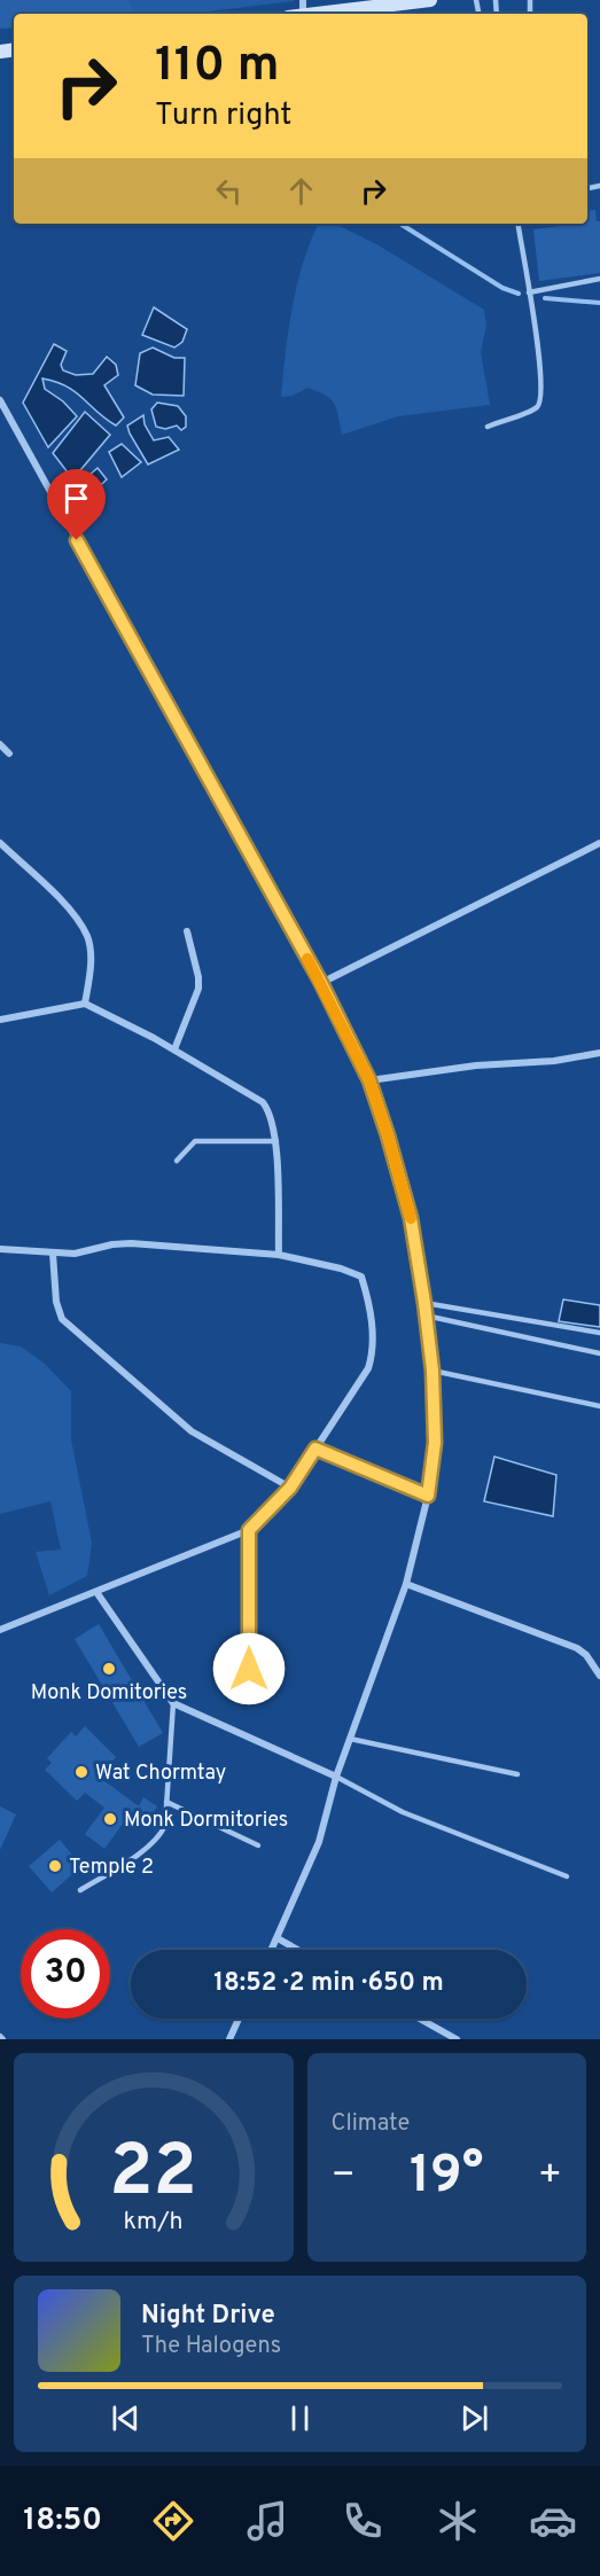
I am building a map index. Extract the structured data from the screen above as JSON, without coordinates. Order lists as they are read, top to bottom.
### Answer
{
  "places": [
    "Monk Domitories",
    "Wat Chormtay",
    "Monk Dormitories",
    "Temple 2"
  ],
  "page": {
    "turn": ["110 m", "Turn right"],
    "limit": "30",
    "trip": "18:52 · 2 min · 650 m",
    "tile": "Climate",
    "heat": ["−", "19°", "+"],
    "song": ["Night Drive", "The Halogens"],
    "tabs": "18:50",
    "gauge": ["22", "km/h"]
  }
}
